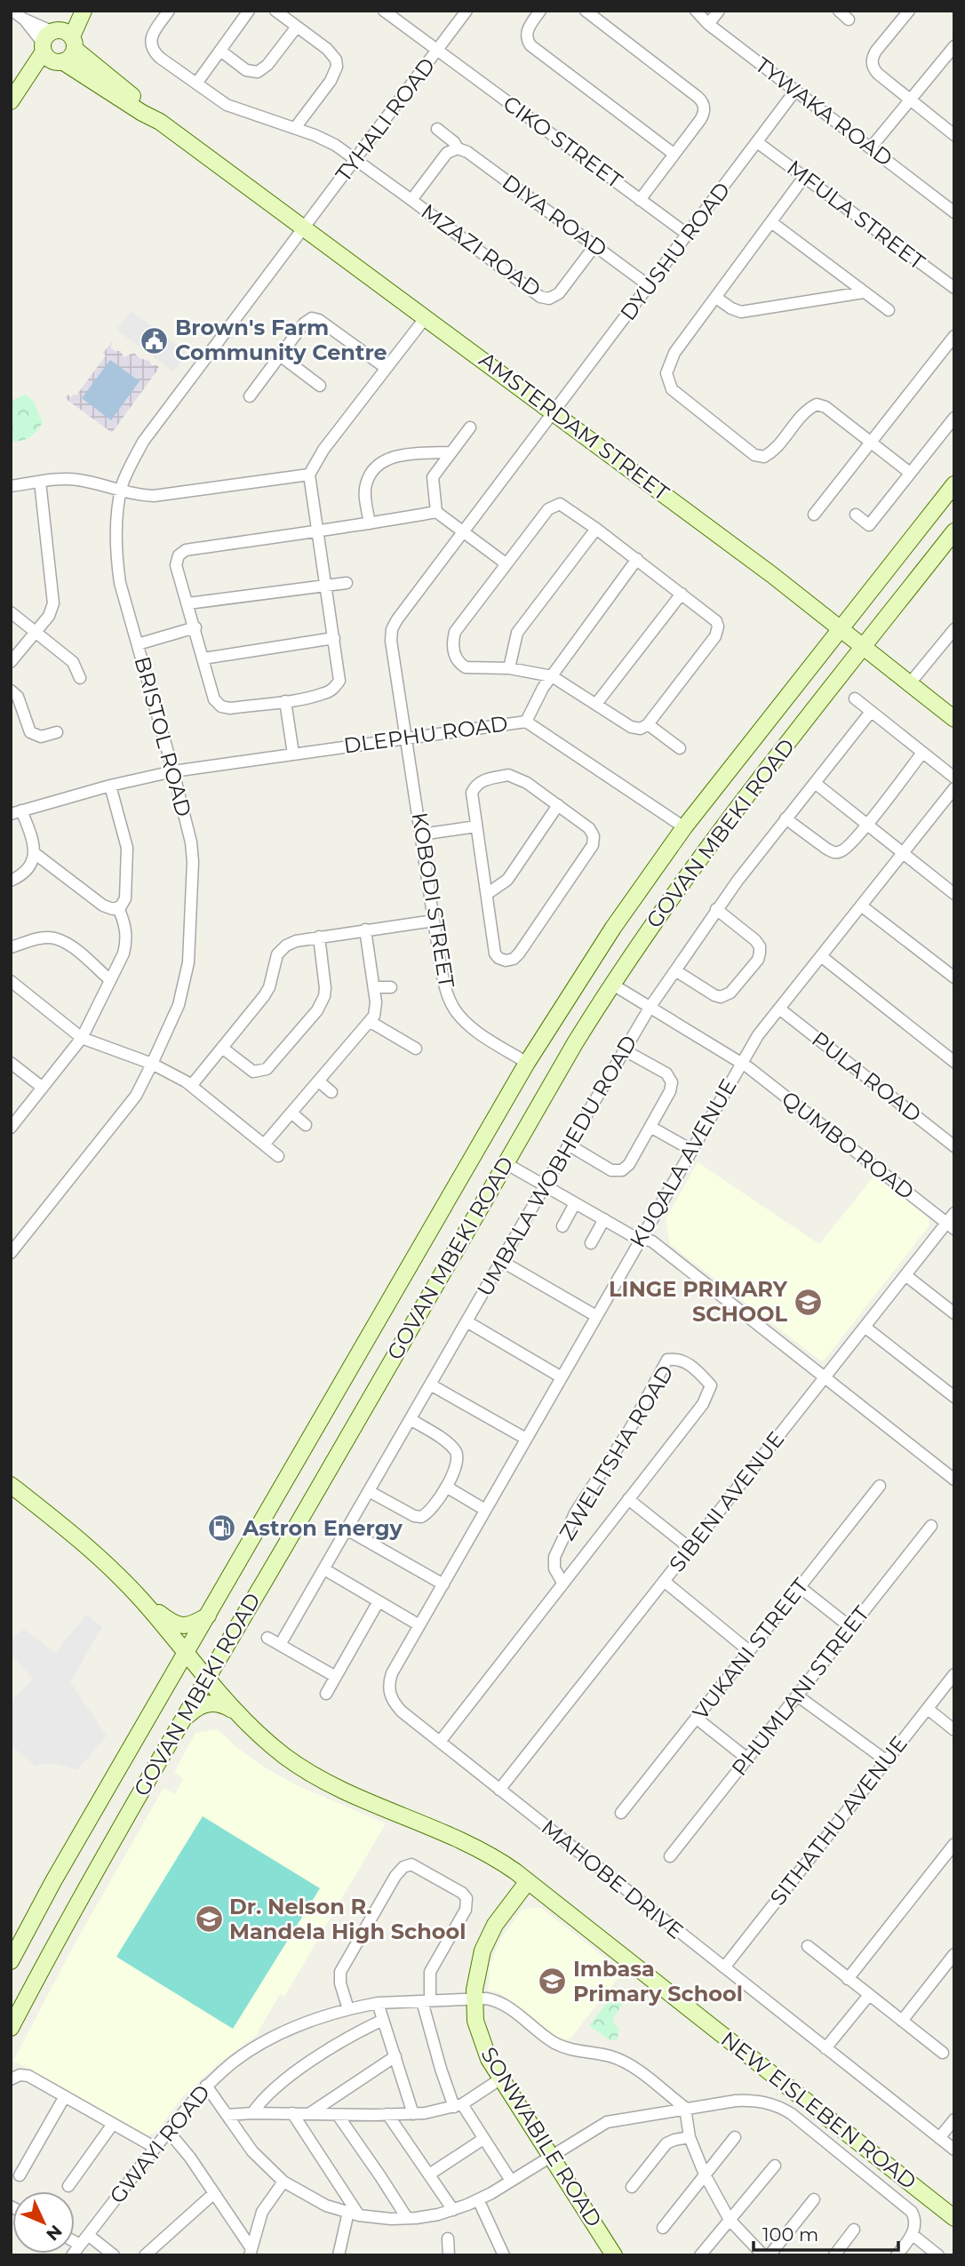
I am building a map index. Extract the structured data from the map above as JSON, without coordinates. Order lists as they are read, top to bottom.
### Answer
{
  "streets": {
    "main road": [
      "AMSTERDAM STREET",
      "GOVAN MBEKI ROAD",
      "NEW EISLEBEN ROAD",
      "SONWABILE ROAD"
    ],
    "street": [
      "TYWAKA ROAD",
      "TYHALI ROAD",
      "CIKO STREET",
      "MFULA STREET",
      "DIYA ROAD",
      "MZAZI ROAD",
      "DYUSHU ROAD",
      "DLEPHU ROAD",
      "BRISTOL ROAD",
      "KOBODI STREET",
      "PULA ROAD",
      "QUMBO ROAD",
      "KUQALA AVENUE",
      "UMBALA WOBHEDU ROAD",
      "ZWELITSHA ROAD",
      "SIBENI AVENUE",
      "VUKANI STREET",
      "PHUMLANI STREET",
      "SITHATHU AVENUE",
      "MAHOBE DRIVE",
      "GWAYI ROAD"
    ]
  },
  "crossings": [
    ["TYWAKA ROAD", "DYUSHU ROAD"],
    ["TYHALI ROAD", "CIKO STREET"],
    ["TYHALI ROAD", "MZAZI ROAD"],
    ["TYHALI ROAD", "AMSTERDAM STREET"],
    ["TYHALI ROAD", "BRISTOL ROAD"],
    ["CIKO STREET", "DYUSHU ROAD"],
    ["MFULA STREET", "DYUSHU ROAD"],
    ["DIYA ROAD", "MZAZI ROAD"],
    ["DIYA ROAD", "DYUSHU ROAD"],
    ["DYUSHU ROAD", "AMSTERDAM STREET"],
    ["DYUSHU ROAD", "KOBODI STREET"],
    ["AMSTERDAM STREET", "BRISTOL ROAD"],
    ["AMSTERDAM STREET", "GOVAN MBEKI ROAD"],
    ["DLEPHU ROAD", "BRISTOL ROAD"],
    ["DLEPHU ROAD", "GOVAN MBEKI ROAD"],
    ["DLEPHU ROAD", "KOBODI STREET"],
    ["GOVAN MBEKI ROAD", "KOBODI STREET"],
    ["GOVAN MBEKI ROAD", "QUMBO ROAD"],
    ["GOVAN MBEKI ROAD", "NEW EISLEBEN ROAD"],
    ["PULA ROAD", "KUQALA AVENUE"],
    ["QUMBO ROAD", "KUQALA AVENUE"],
    ["QUMBO ROAD", "UMBALA WOBHEDU ROAD"],
    ["QUMBO ROAD", "SIBENI AVENUE"],
    ["KUQALA AVENUE", "MAHOBE DRIVE"],
    ["ZWELITSHA ROAD", "SIBENI AVENUE"],
    ["ZWELITSHA ROAD", "MAHOBE DRIVE"],
    ["SIBENI AVENUE", "MAHOBE DRIVE"],
    ["SITHATHU AVENUE", "MAHOBE DRIVE"],
    ["NEW EISLEBEN ROAD", "SONWABILE ROAD"],
    ["SONWABILE ROAD", "GWAYI ROAD"]
  ],
  "places": {
    "public building": ["Brown's Farm Community Centre"],
    "school or university": ["LINGE PRIMARY SCHOOL", "Dr. Nelson R. Mandela High School", "Imbasa Primary School"],
    "fuel station": ["Astron Energy"]
  },
  "scale_bar": "100 m",
  "north": "bottom right"
}
